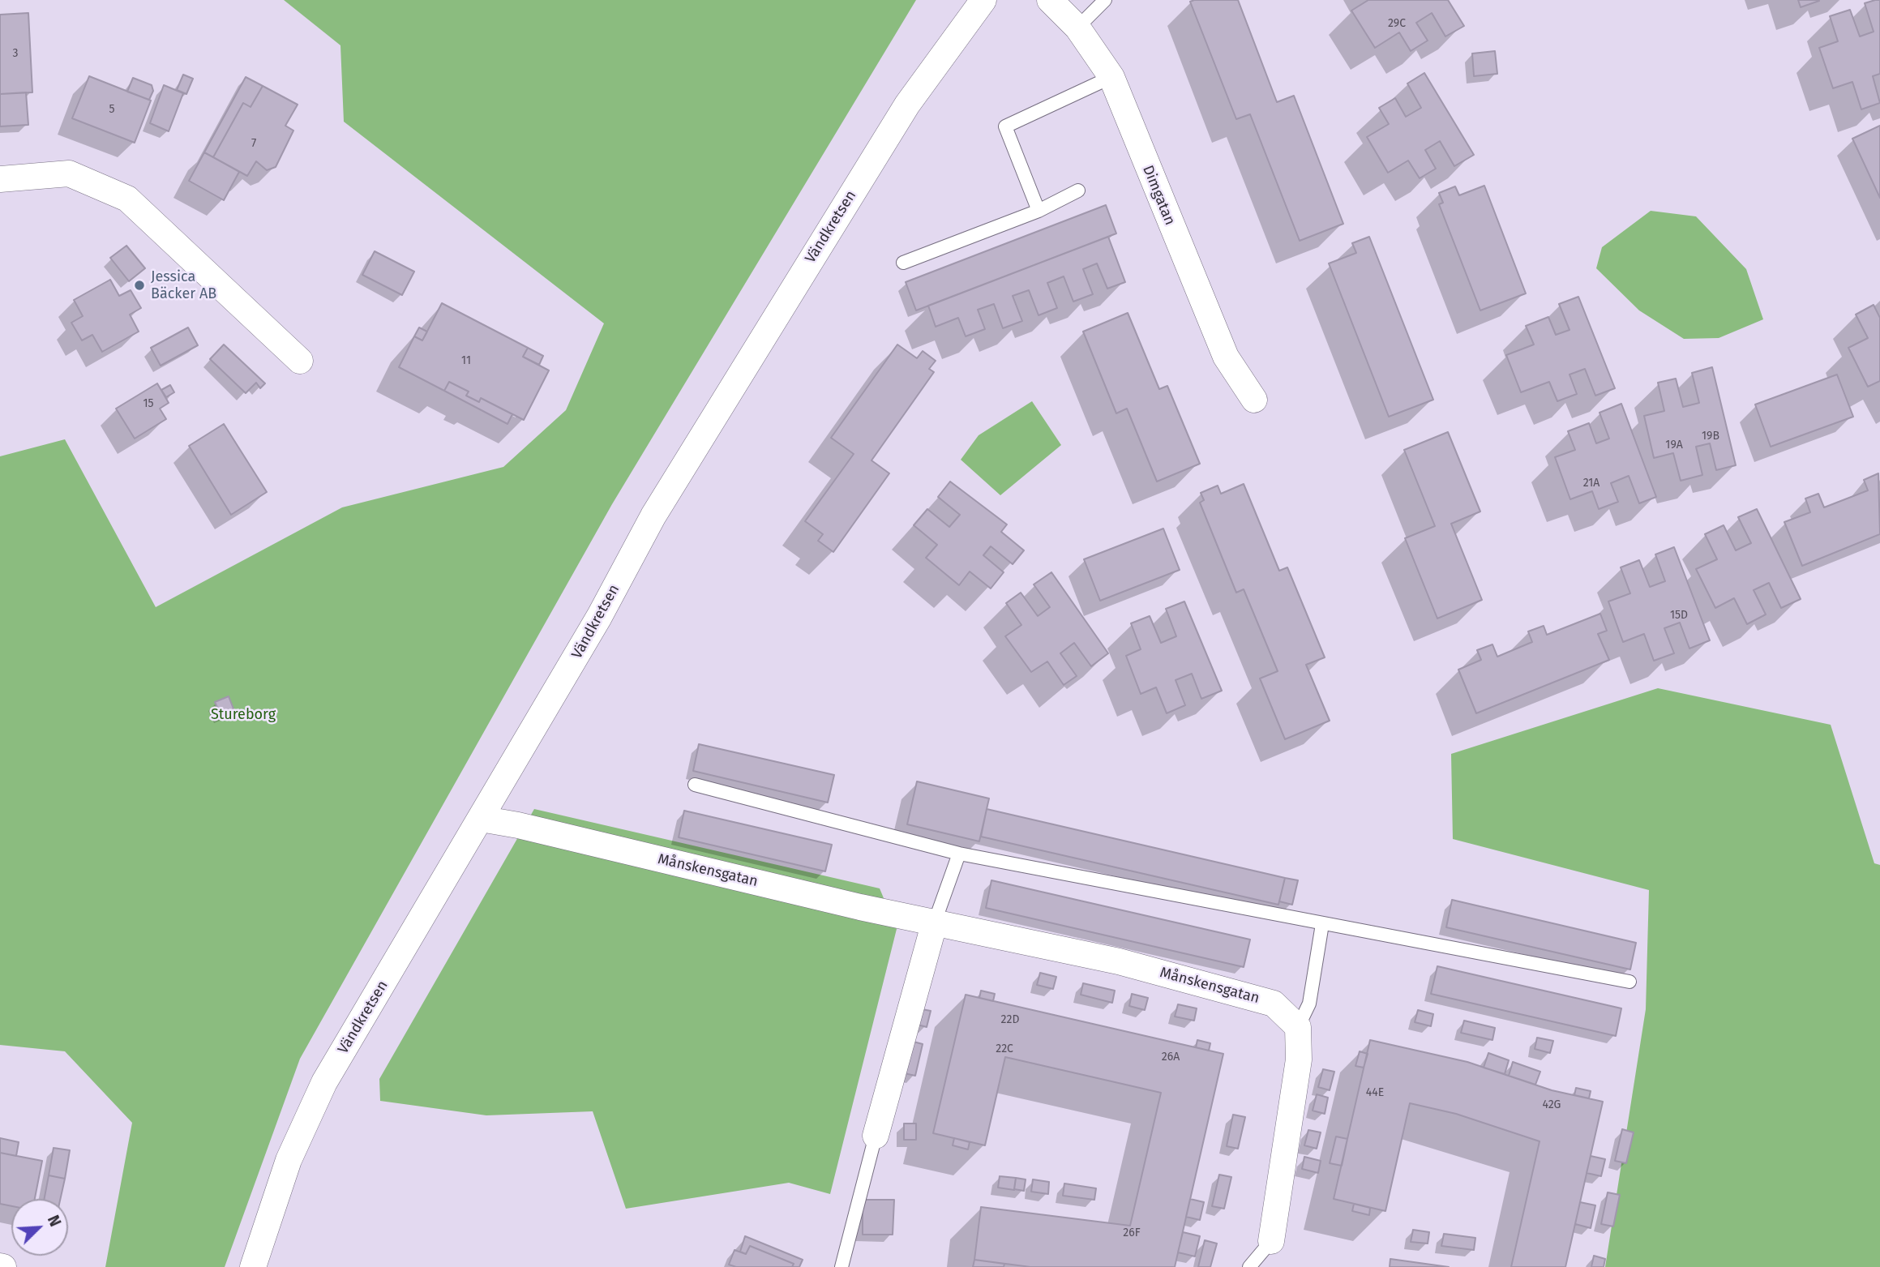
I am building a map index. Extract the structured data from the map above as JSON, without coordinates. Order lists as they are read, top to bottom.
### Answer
{
  "streets": {
    "street": ["Dimgatan", "Vändkretsen", "Månskensgatan"]
  },
  "crossings": [
    ["Vändkretsen", "Månskensgatan"]
  ],
  "parks": ["Stureborg"],
  "places": ["Jessica Bäcker AB"],
  "house_numbers": [
    "29C",
    "3",
    "5",
    "7",
    "11",
    "15",
    "19B",
    "19A",
    "21A",
    "15D",
    "22D",
    "22C",
    "26A",
    "44E",
    "42G",
    "26F"
  ],
  "north": "top right"
}
